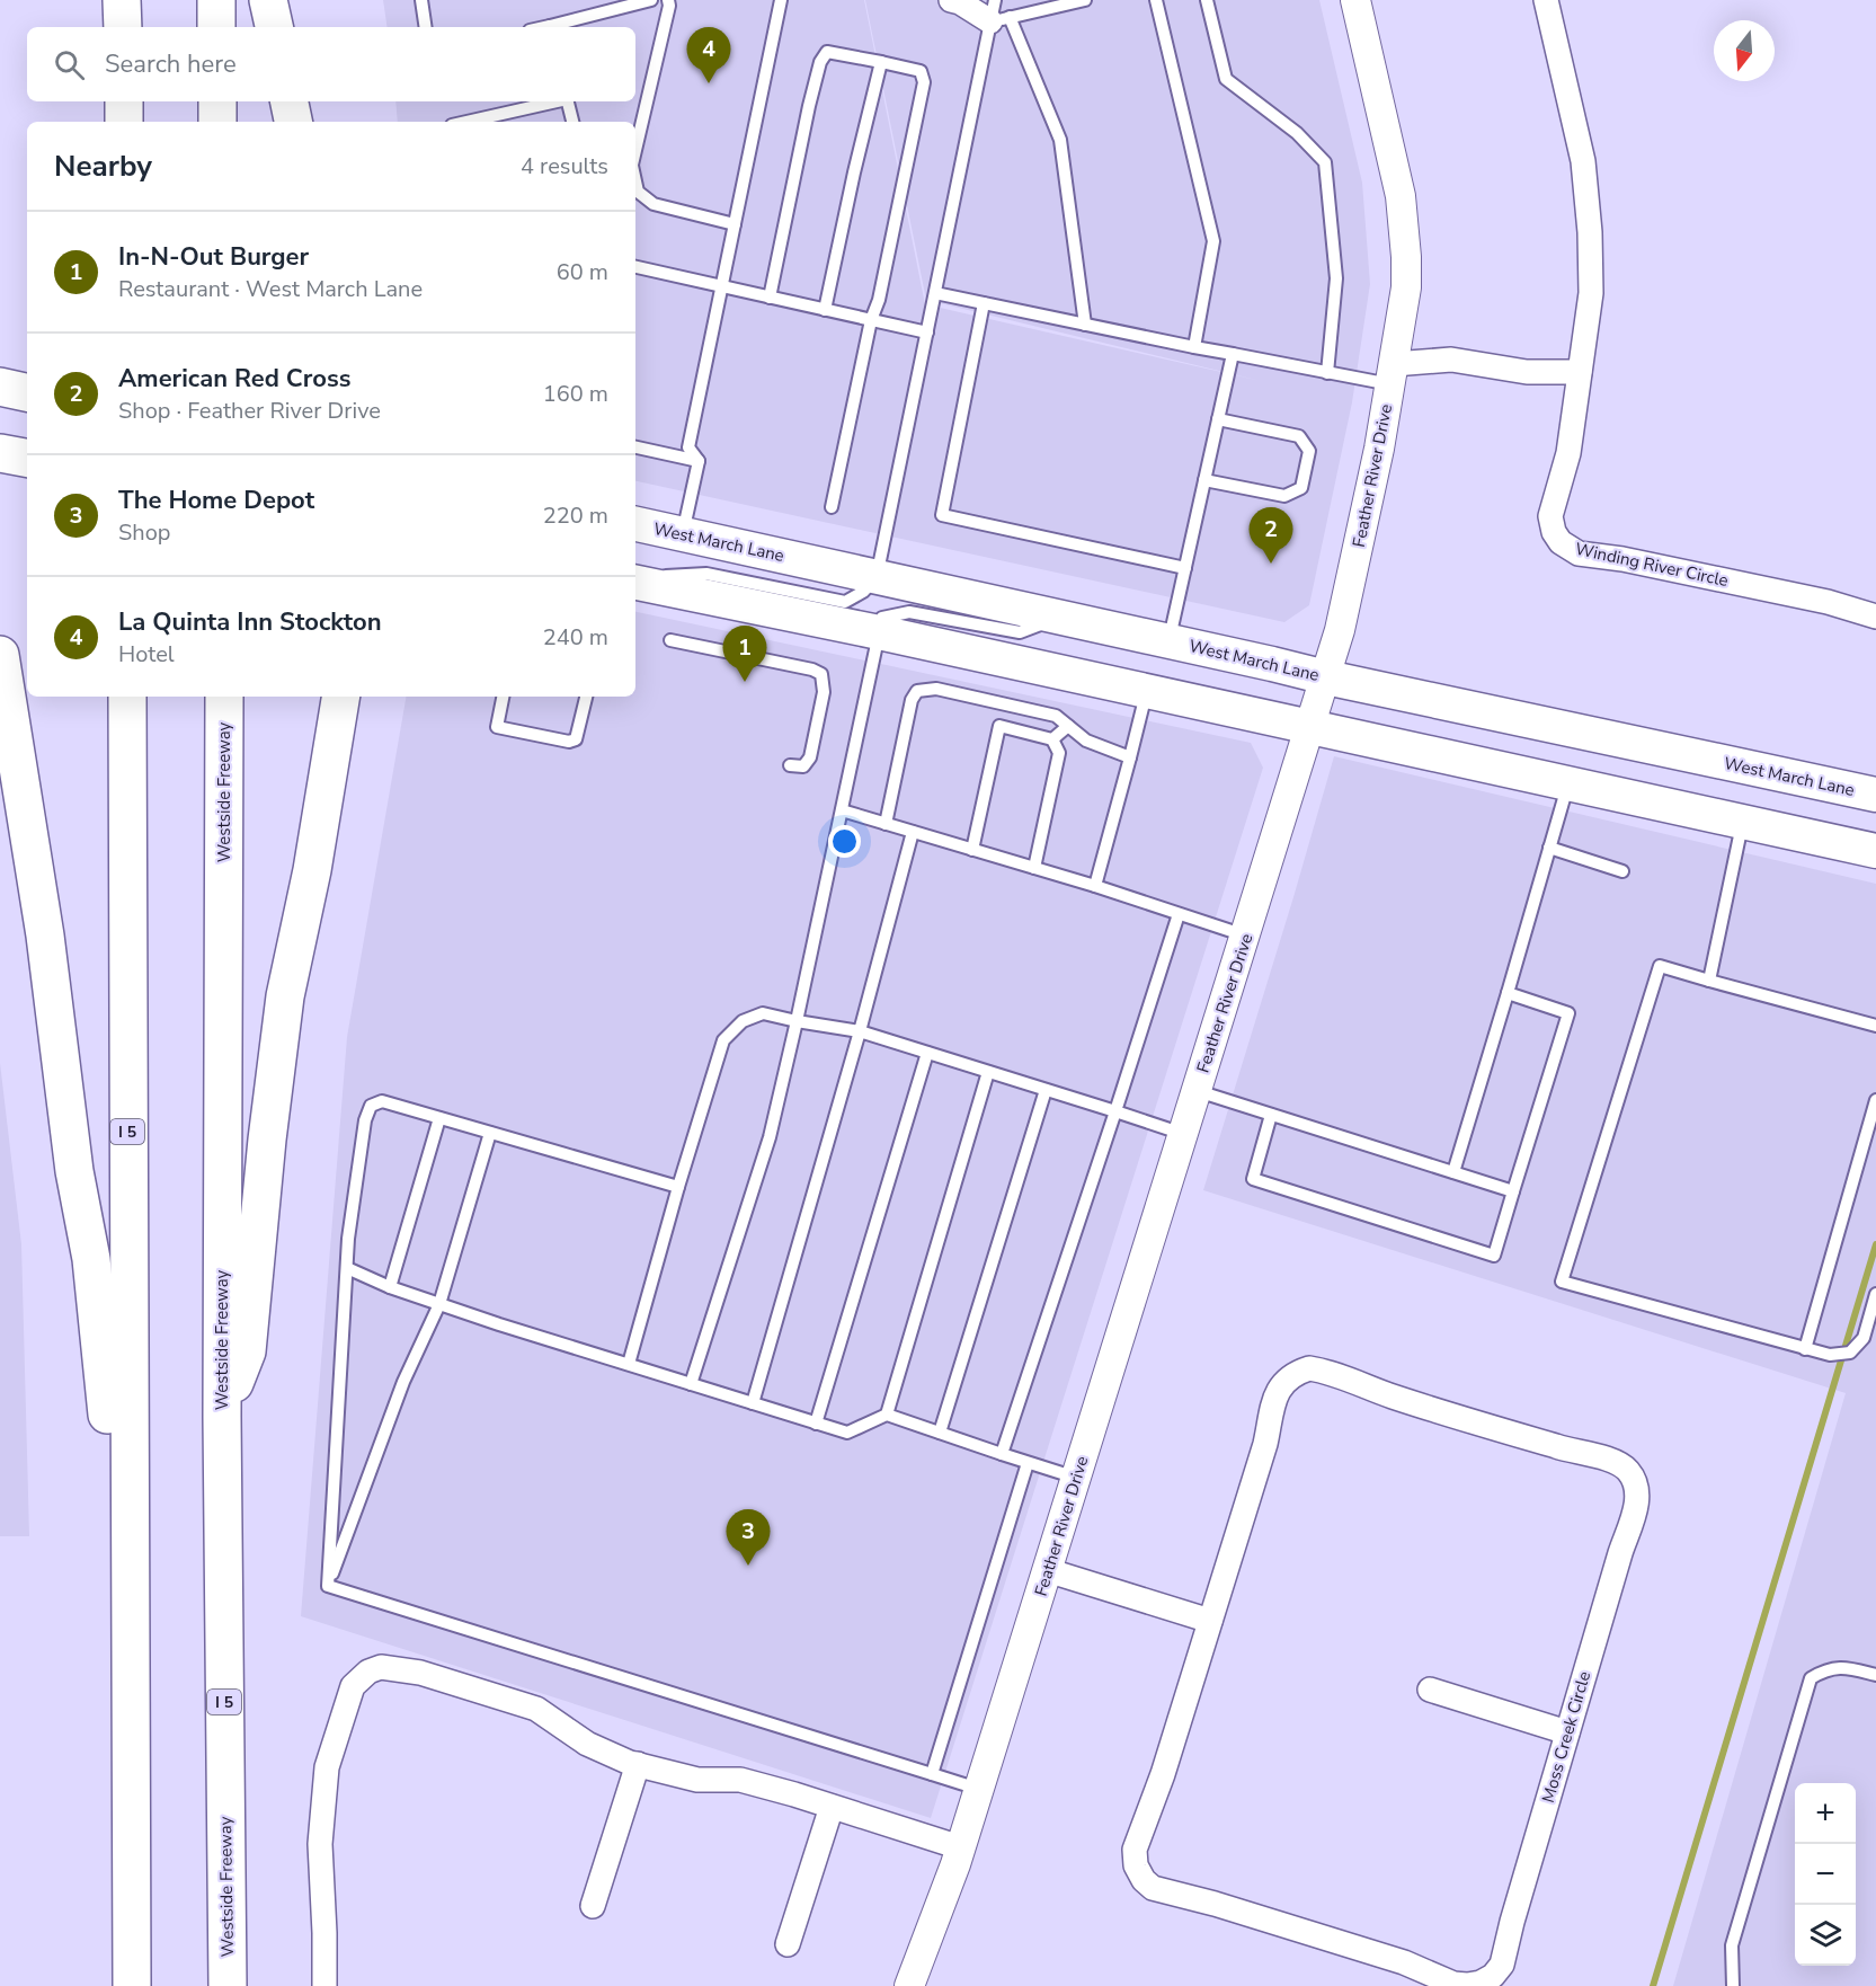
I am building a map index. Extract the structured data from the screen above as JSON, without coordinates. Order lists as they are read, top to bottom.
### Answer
{
  "streets": {
    "main road": ["West March Lane", "Westside Freeway", "I 5"],
    "street": ["Feather River Drive", "Winding River Circle", "Moss Creek Circle"]
  },
  "crossings": [
    ["Feather River Drive", "West March Lane"]
  ],
  "north": "bottom",
  "page": {
    "pins": [
      "4",
      "2",
      "1",
      "3"
    ],
    "search": "Search here",
    "heading": ["Nearby", "4 results"],
    "list": [
      {
        "mark": "1",
        "name": "In-N-Out Burger",
        "note": "Restaurant · West March Lane",
        "value": "60 m"
      },
      {
        "mark": "2",
        "name": "American Red Cross",
        "note": "Shop · Feather River Drive",
        "value": "160 m"
      },
      {
        "mark": "3",
        "name": "The Home Depot",
        "note": "Shop",
        "value": "220 m"
      },
      {
        "mark": "4",
        "name": "La Quinta Inn Stockton",
        "note": "Hotel",
        "value": "240 m"
      }
    ],
    "map_buttons": ["+", "−"]
  }
}
